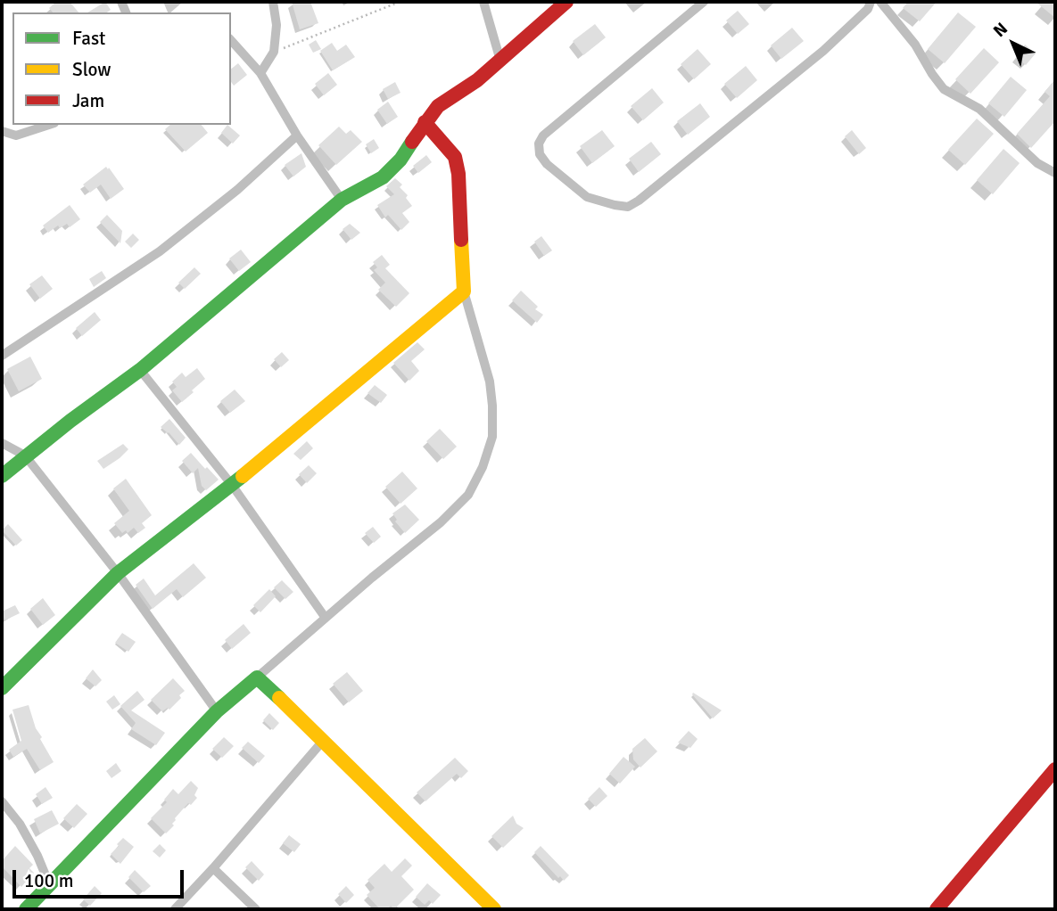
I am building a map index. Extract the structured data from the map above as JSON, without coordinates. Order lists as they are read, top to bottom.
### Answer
{
  "legend": ["Fast", "Slow", "Jam"],
  "scale_bar": "100 m",
  "north": "top left"
}
